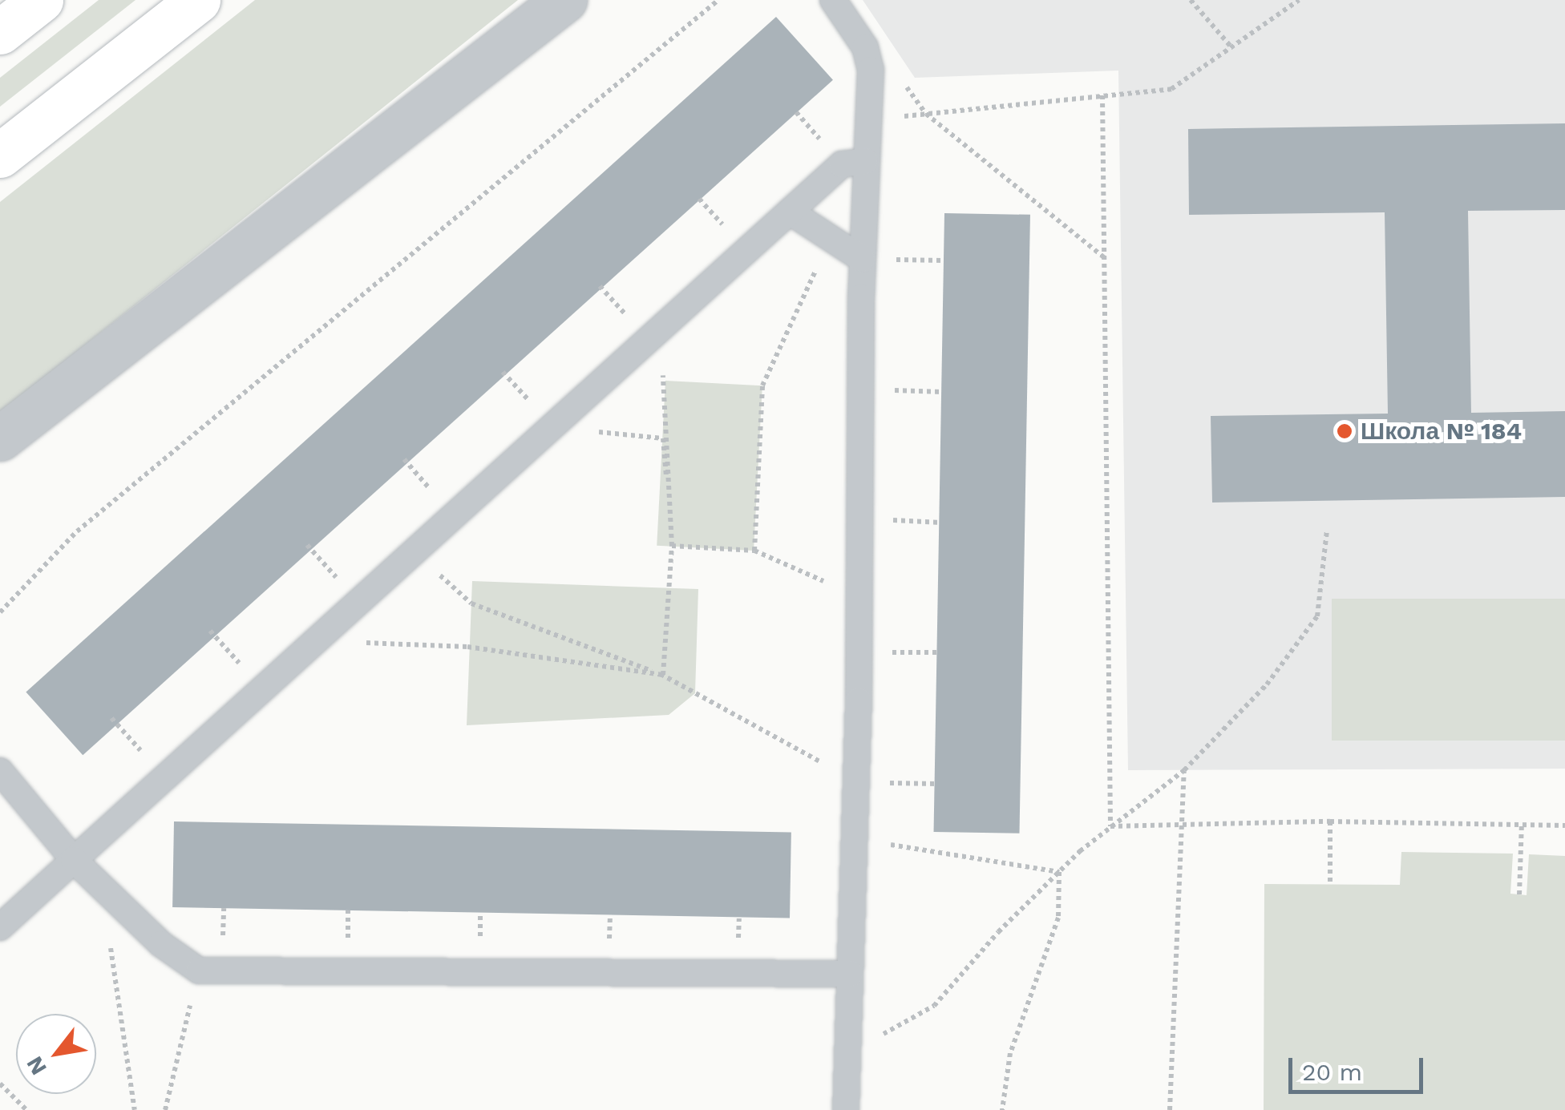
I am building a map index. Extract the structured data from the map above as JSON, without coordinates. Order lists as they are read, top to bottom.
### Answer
{
  "places": ["Школа № 184"],
  "scale_bar": "20 m",
  "north": "bottom left"
}
